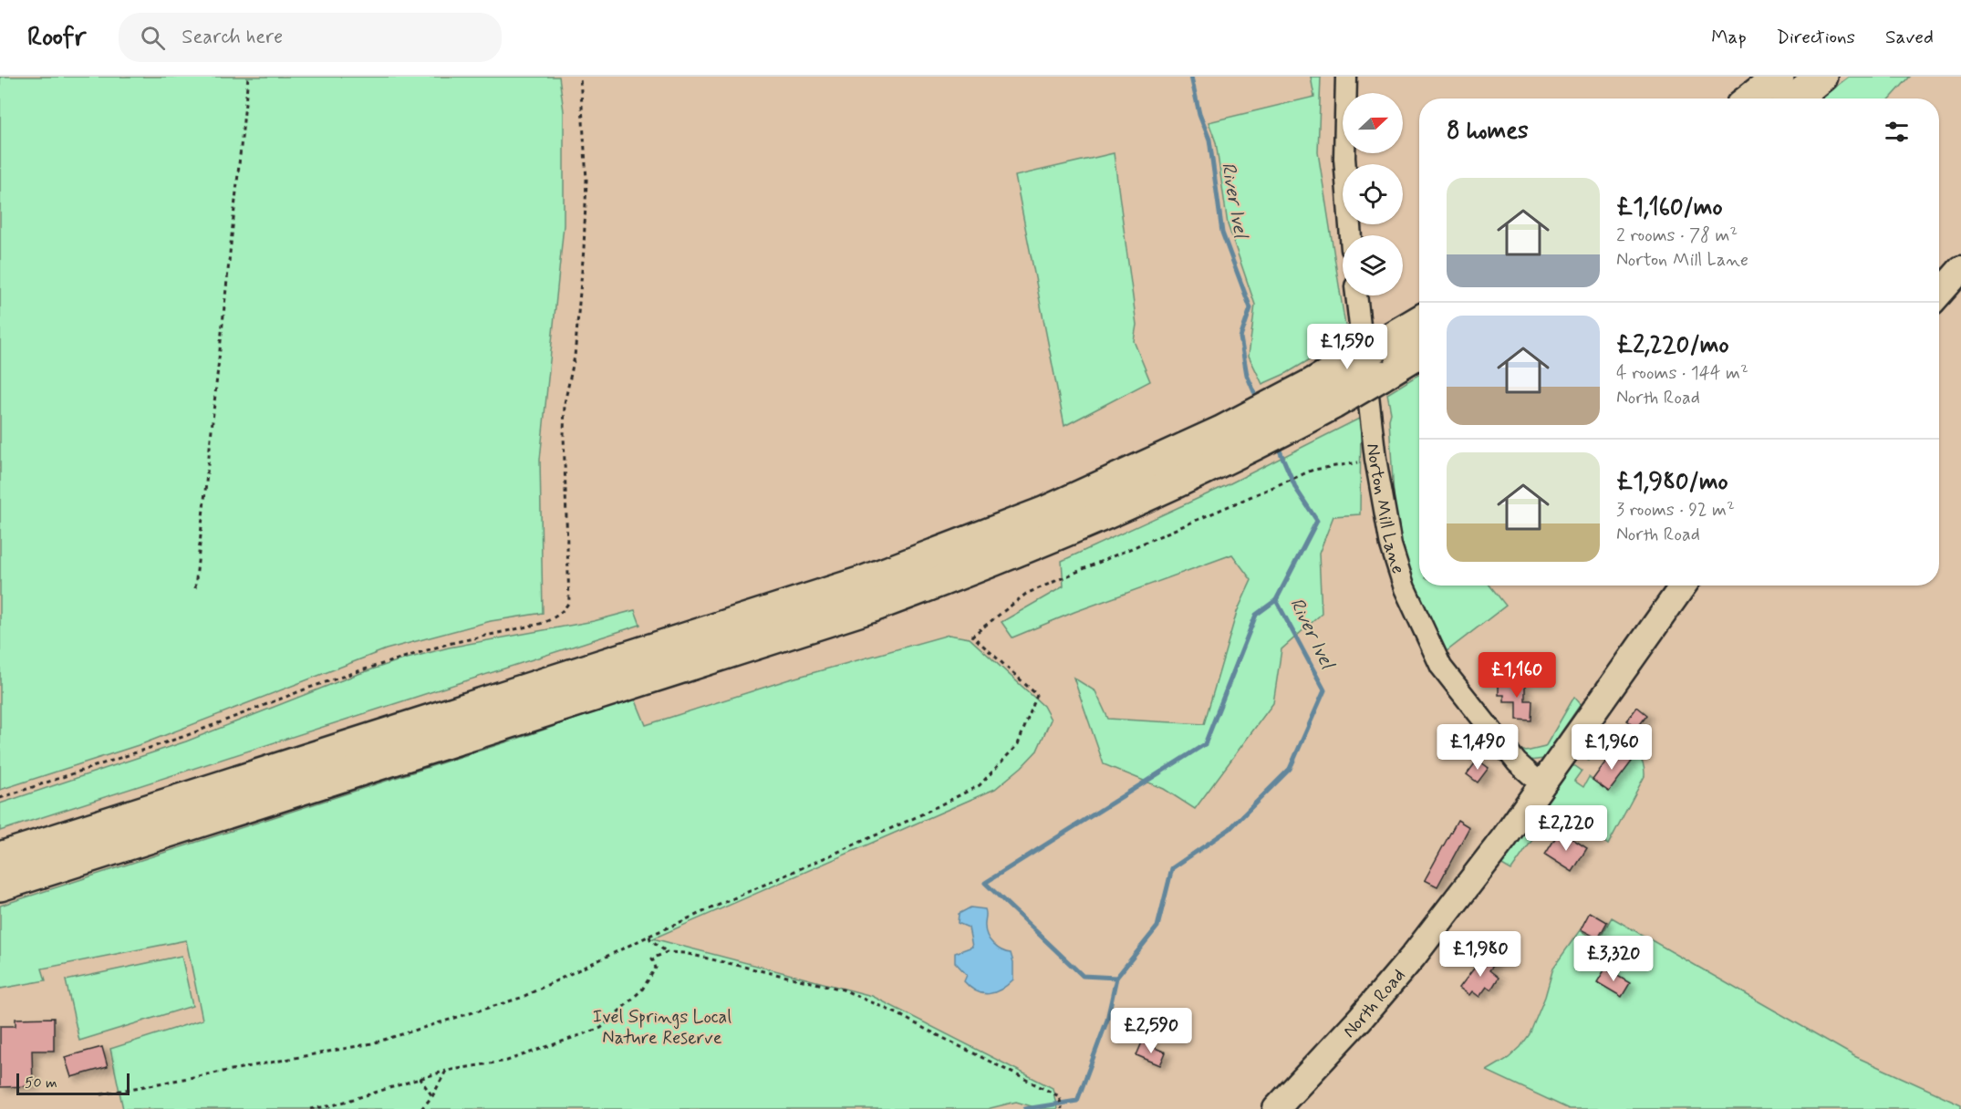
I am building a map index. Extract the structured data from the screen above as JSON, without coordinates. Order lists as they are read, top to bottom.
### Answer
{
  "streets": {
    "main road": ["North Road"],
    "street": ["Norton Mill Lane"]
  },
  "crossings": [
    ["Norton Mill Lane", "North Road"]
  ],
  "water": ["River Ivel"],
  "parks": ["Ivel Springs Local Nature Reserve"],
  "scale_bar": "50 m",
  "north": "right",
  "page": {
    "header": "Roofr",
    "search": "Search here",
    "nav": ["Map", "Directions", "Saved"],
    "heading": "8 homes",
    "list": [
      {
        "name": "£1,160/mo",
        "note": "2 rooms · 78 m² · Norton Mill Lane"
      },
      {
        "name": "£2,220/mo",
        "note": "4 rooms · 144 m² · North Road"
      },
      {
        "name": "£1,980/mo",
        "note": "3 rooms · 92 m² · North Road"
      }
    ],
    "price": [
      "£1,590",
      "£1,160",
      "£1,490",
      "£1,960",
      "£2,220",
      "£1,980",
      "£3,320",
      "£2,590"
    ],
    "scale": "50 m"
  }
}
